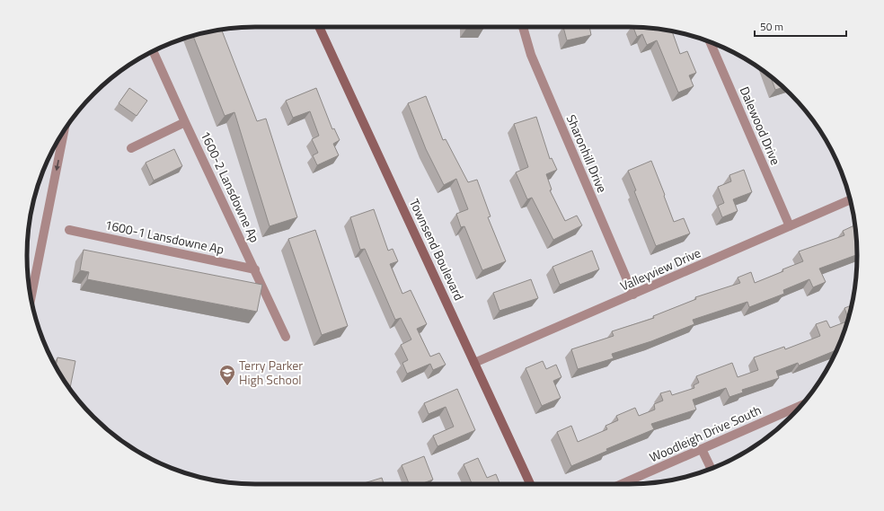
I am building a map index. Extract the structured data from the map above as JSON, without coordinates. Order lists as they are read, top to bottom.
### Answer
{
  "streets": {
    "street": [
      "Dalewood Drive",
      "Sharonhill Drive",
      "1600-2 Lansdowne Ap",
      "1600-1 Lansdowne Ap",
      "Townsend Boulevard",
      "Valleyview Drive",
      "Woodleigh Drive South"
    ]
  },
  "crossings": [
    ["Dalewood Drive", "Valleyview Drive"],
    ["Sharonhill Drive", "Valleyview Drive"],
    ["1600-2 Lansdowne Ap", "1600-1 Lansdowne Ap"],
    ["Townsend Boulevard", "Valleyview Drive"]
  ],
  "places": {
    "school or university": ["Terry Parker High School"]
  },
  "scale_bar": "50 m"
}
